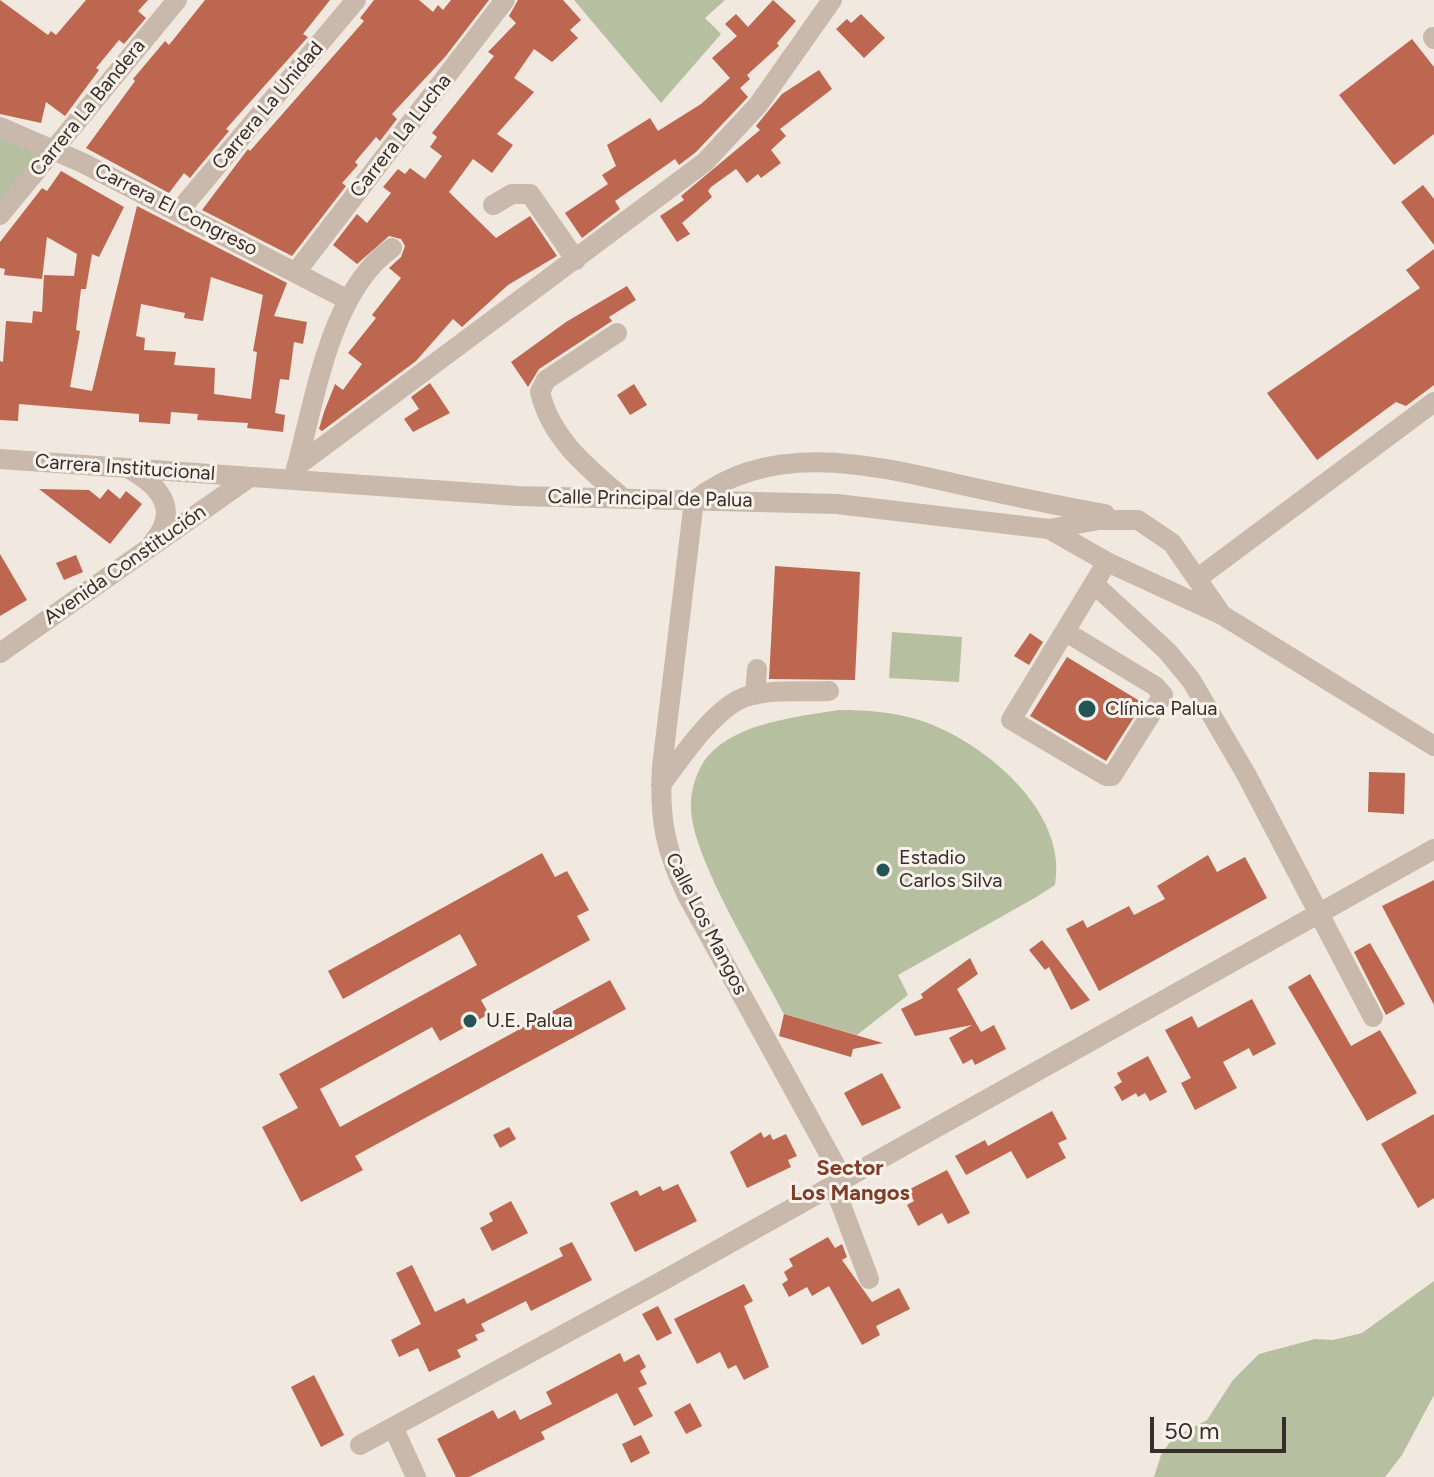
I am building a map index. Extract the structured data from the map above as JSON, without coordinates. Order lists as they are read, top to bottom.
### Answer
{
  "streets": {
    "street": [
      "Carrera La Unidad",
      "Carrera La Bandera",
      "Carrera La Lucha",
      "Carrera El Congreso",
      "Carrera Institucional",
      "Calle Principal de Palua",
      "Avenida Constitución",
      "Calle Los Mangos"
    ]
  },
  "crossings": [
    ["Carrera La Unidad", "Carrera El Congreso"],
    ["Carrera La Bandera", "Carrera El Congreso"],
    ["Carrera La Lucha", "Carrera El Congreso"],
    ["Carrera Institucional", "Calle Principal de Palua"],
    ["Carrera Institucional", "Avenida Constitución"],
    ["Calle Principal de Palua", "Avenida Constitución"],
    ["Calle Principal de Palua", "Calle Los Mangos"]
  ],
  "districts": ["Sector Los Mangos"],
  "places": ["Clínica Palua", "Estadio Carlos Silva", "U.E. Palua"],
  "scale_bar": "50 m"
}
